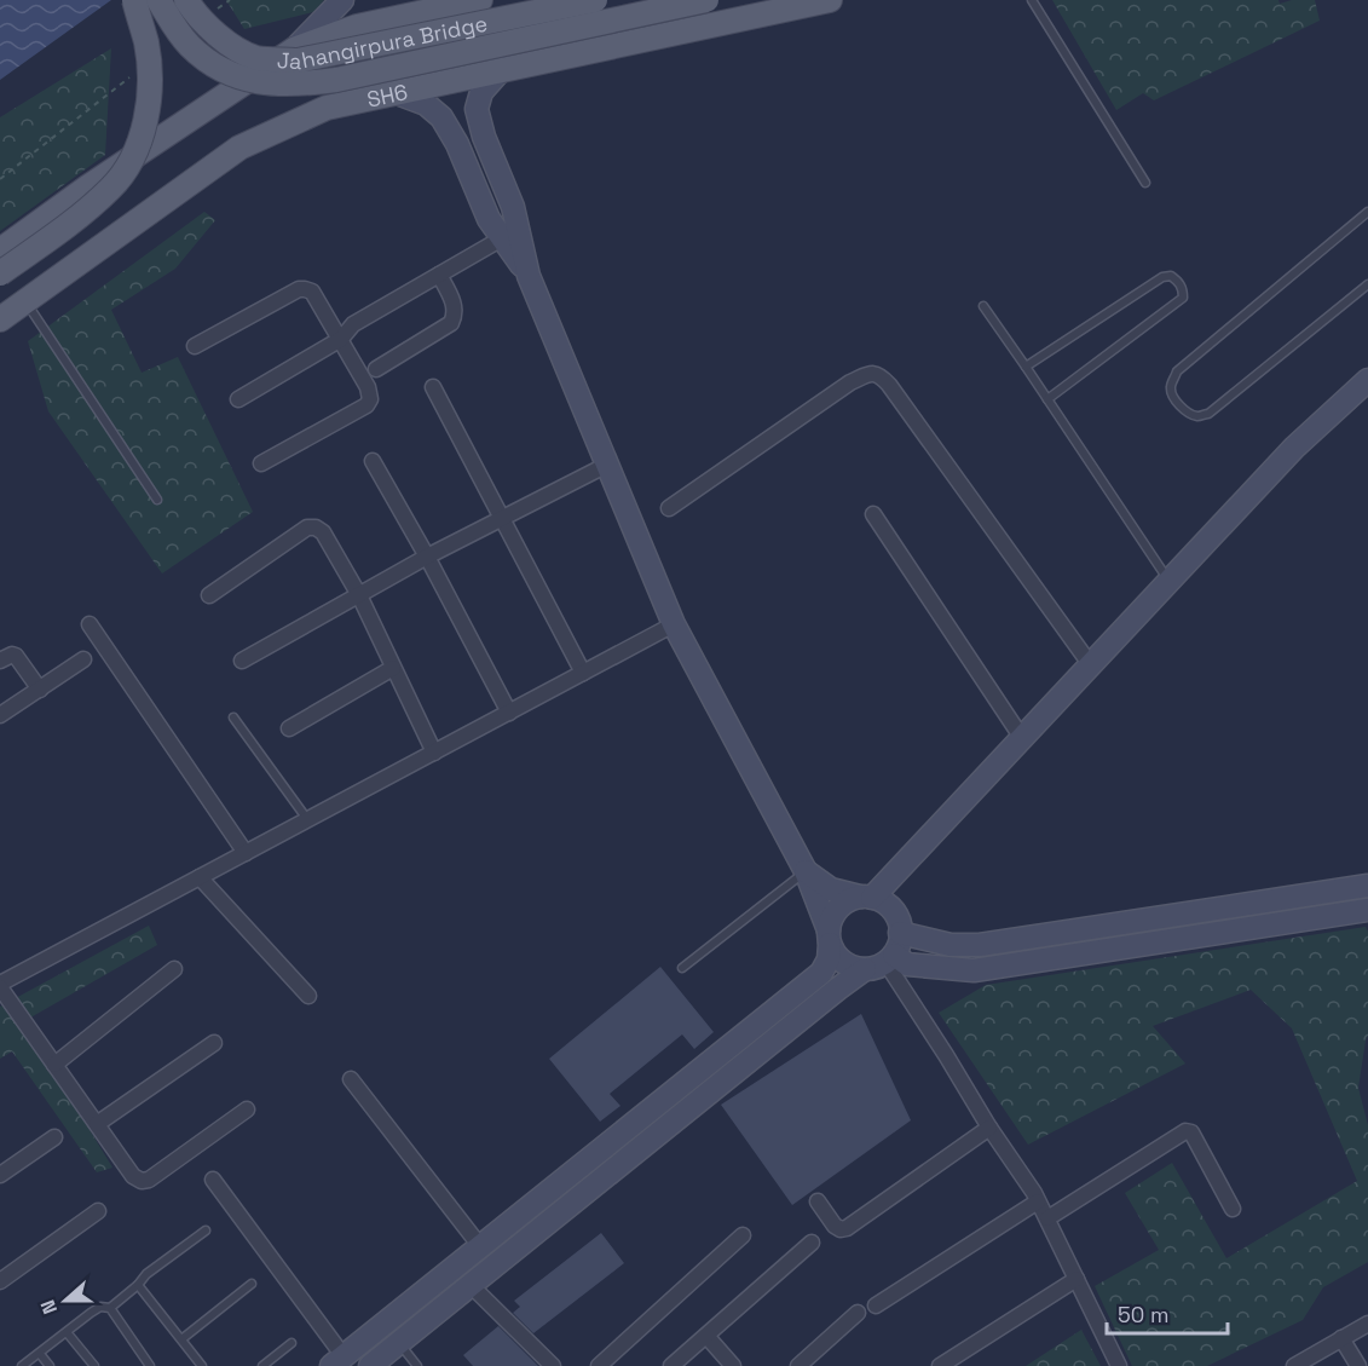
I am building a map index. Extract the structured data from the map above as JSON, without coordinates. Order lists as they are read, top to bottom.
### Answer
{
  "streets": {
    "main road": ["Jahangirpura Bridge", "SH6"]
  },
  "scale_bar": "50 m",
  "north": "left"
}
